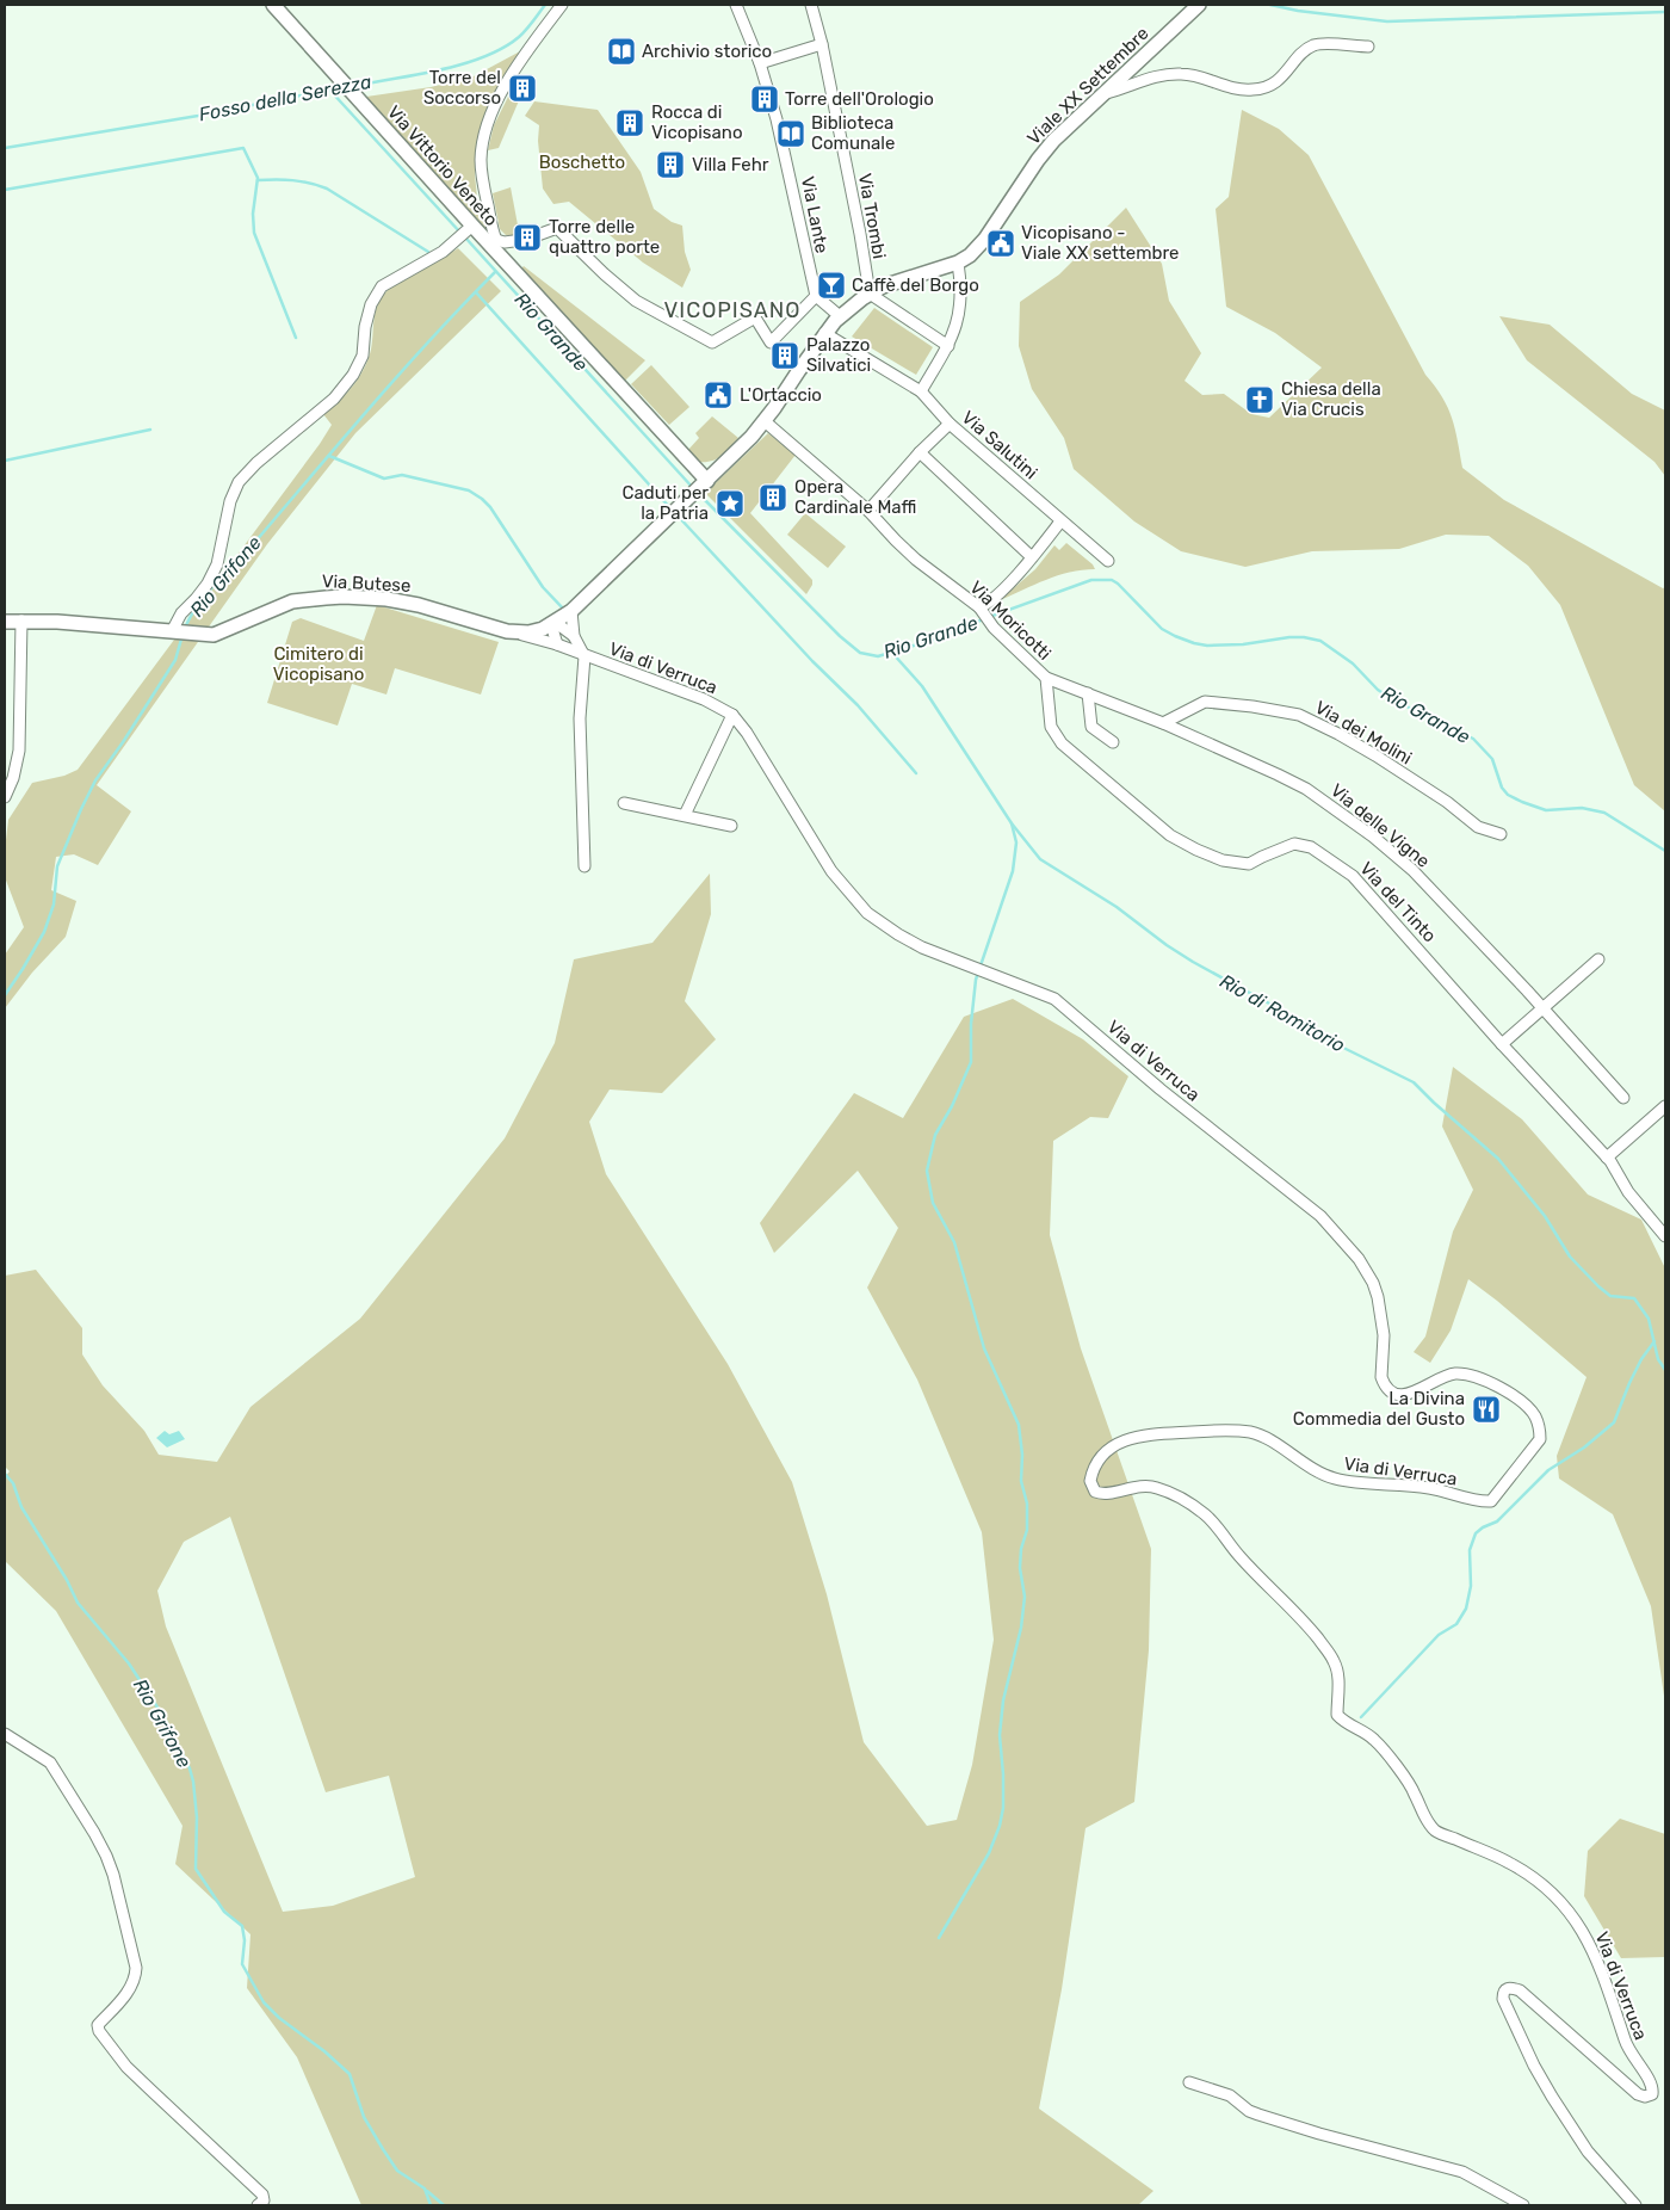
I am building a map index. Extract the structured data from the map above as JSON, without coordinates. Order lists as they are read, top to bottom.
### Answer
{
  "streets": {
    "street": [
      "Viale XX Settembre",
      "Via Vittorio Veneto",
      "Via Lante",
      "Via Trombi",
      "Via Salutini",
      "Via Butese",
      "Via Moricotti",
      "Via di Verruca",
      "Via dei Molini",
      "Via delle Vigne",
      "Via del Tinto"
    ]
  },
  "crossings": [
    ["Viale XX Settembre", "Via Trombi"],
    ["Viale XX Settembre", "Via Salutini"],
    ["Viale XX Settembre", "Via Butese"],
    ["Viale XX Settembre", "Via Moricotti"],
    ["Via Vittorio Veneto", "Via Butese"],
    ["Via Butese", "Via Moricotti"],
    ["Via Butese", "Via di Verruca"],
    ["Via Moricotti", "Via delle Vigne"],
    ["Via Moricotti", "Via del Tinto"],
    ["Via dei Molini", "Via delle Vigne"],
    ["Via delle Vigne", "Via del Tinto"]
  ],
  "districts": ["VICOPISANO"],
  "water": [
    "Fosso della Serezza",
    "Rio Grande",
    "Rio Grifone",
    "Rio di Romitorio"
  ],
  "parks": ["Boschetto", "Cimitero di Vicopisano"],
  "places": {
    "library": ["Archivio storico", "Biblioteca Comunale"],
    "building": [
      "Torre del Soccorso",
      "Torre dell'Orologio",
      "Rocca di Vicopisano",
      "Villa Fehr",
      "Torre delle quattro porte",
      "Palazzo Silvatici",
      "Opera Cardinale Maffi"
    ],
    "public building": ["Vicopisano - Viale XX settembre", "L'Ortaccio"],
    "bar": ["Caffè del Borgo"],
    "church": ["Chiesa della Via Crucis"],
    "place": ["Caduti per la Patria"],
    "restaurant": ["La Divina Commedia del Gusto"]
  }
}
